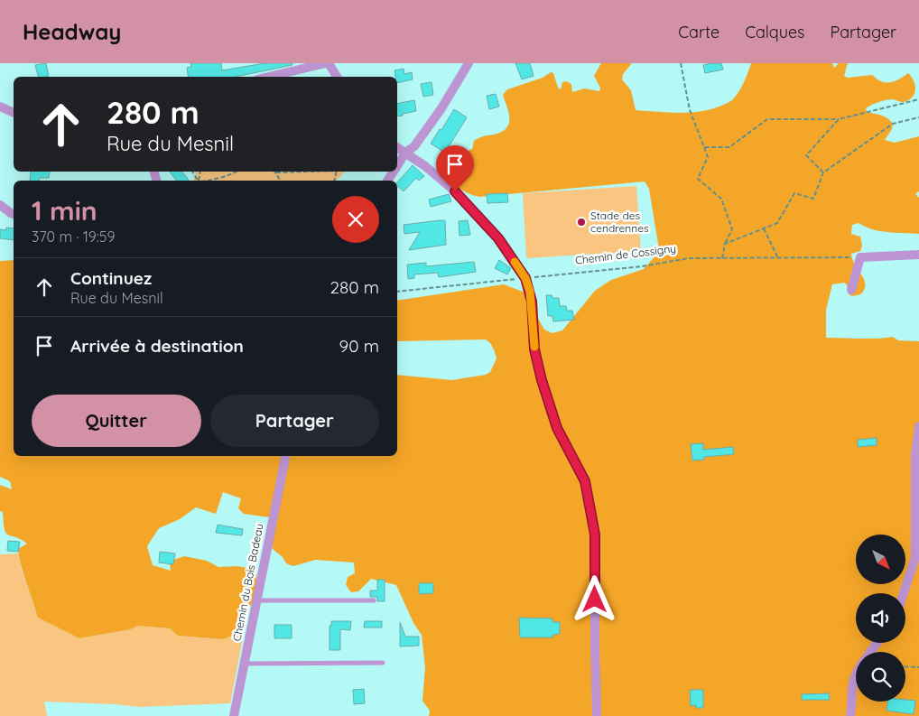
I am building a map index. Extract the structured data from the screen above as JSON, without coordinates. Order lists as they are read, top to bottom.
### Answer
{
  "streets": {
    "street": ["Chemin du Bois Badeau"],
    "path": ["Chemin de Cossigny"]
  },
  "places": ["Stade des cendrennes"],
  "north": "bottom right",
  "page": {
    "header": "Headway",
    "nav": ["Carte", "Calques", "Partager"],
    "turn": ["280 m", "Rue du Mesnil"],
    "heading": ["1 min", "370 m · 19:59"],
    "list": [
      {
        "name": "Continuez",
        "note": "Rue du Mesnil",
        "value": "280 m"
      },
      {
        "name": "Arrivée à destination",
        "value": "90 m"
      }
    ],
    "buttons": ["Quitter", "Partager"]
  }
}
